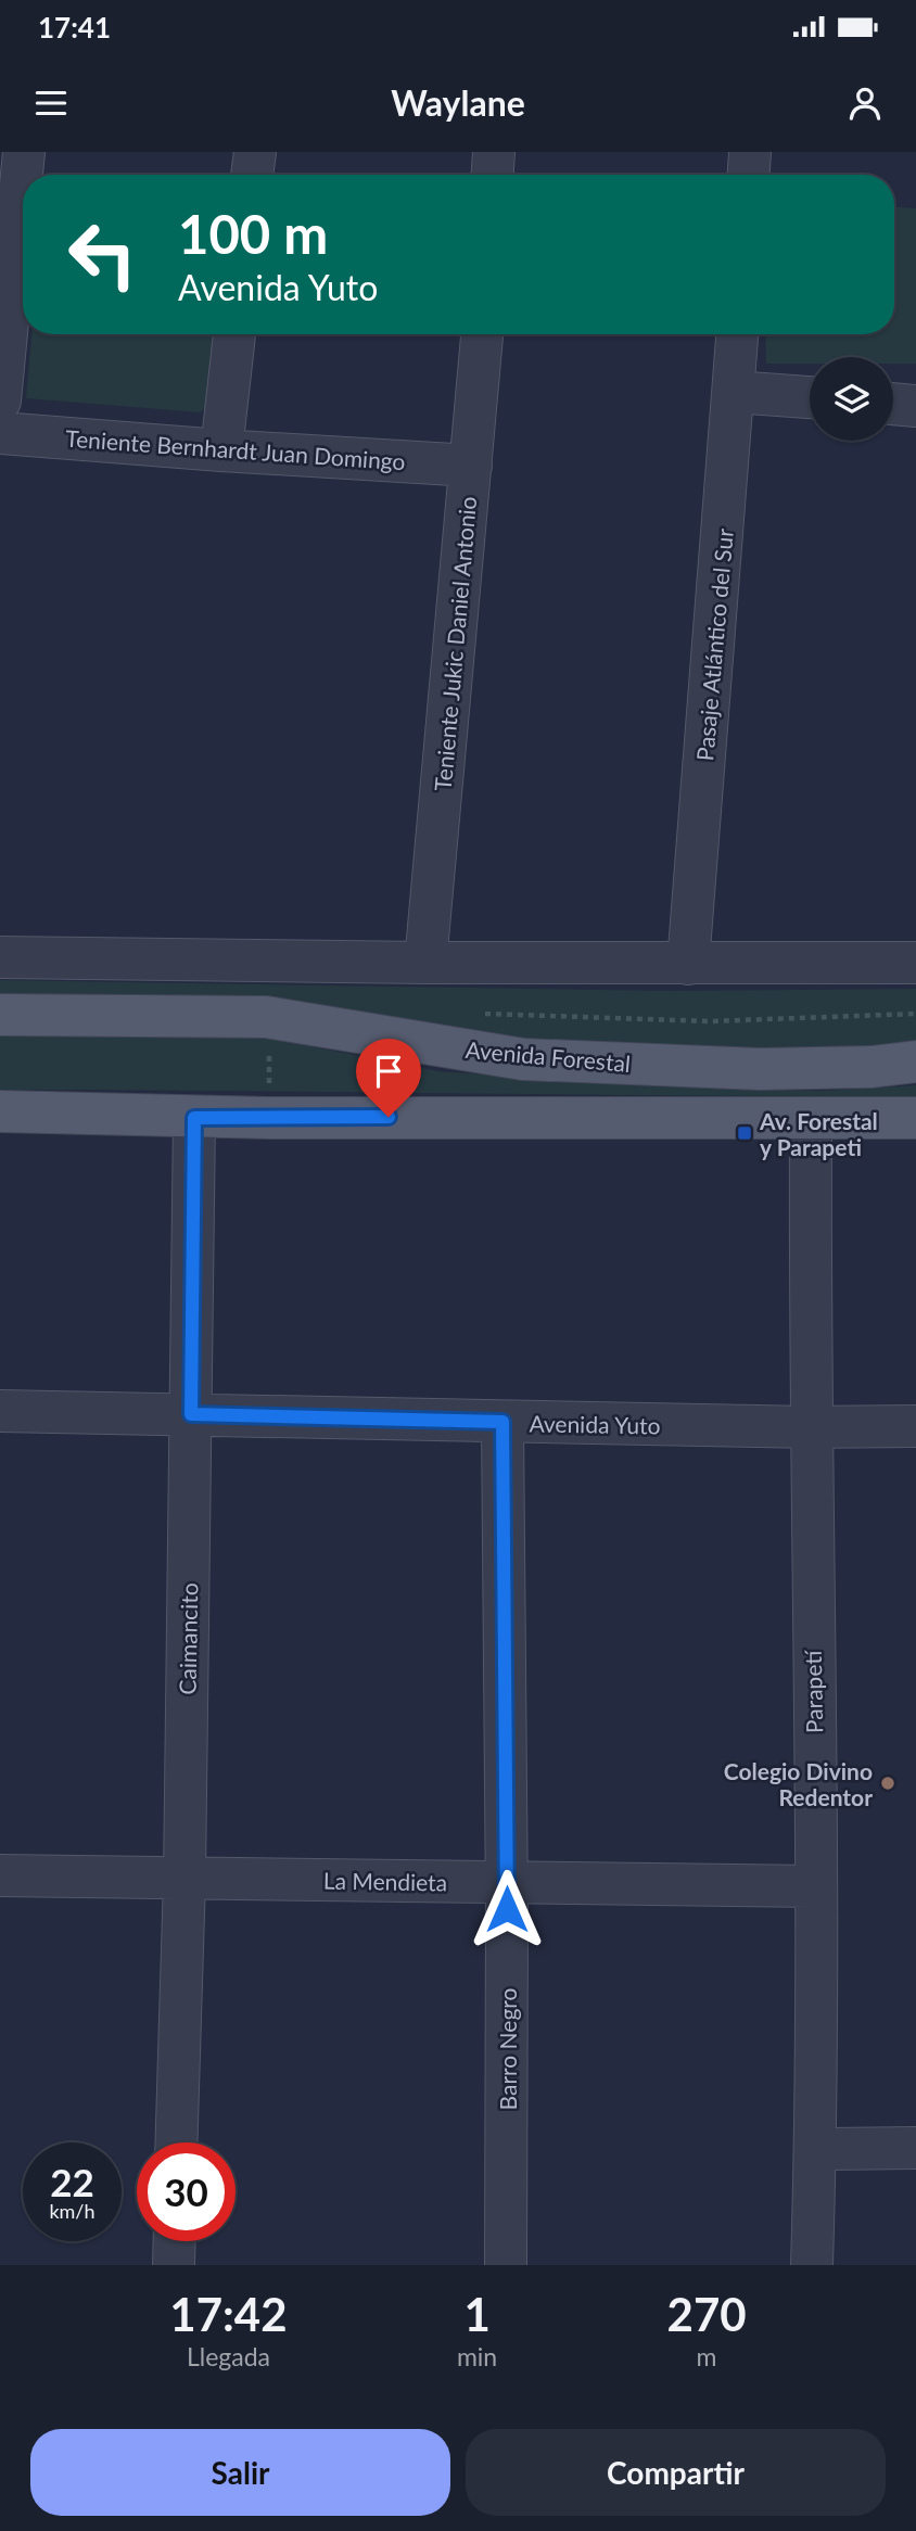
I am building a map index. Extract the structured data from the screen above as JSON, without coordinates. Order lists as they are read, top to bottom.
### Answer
{
  "streets": {
    "main road": ["Avenida Forestal"],
    "street": [
      "Teniente Bernhardt Juan Domingo",
      "Teniente Jukic Daniel Antonio",
      "Pasaje Atlántico del Sur",
      "Avenida Yuto",
      "Caimancito",
      "Parapetí",
      "La Mendieta",
      "Barro Negro"
    ]
  },
  "crossings": [
    ["Teniente Bernhardt Juan Domingo", "Teniente Jukic Daniel Antonio"],
    ["Avenida Yuto", "Caimancito"],
    ["Avenida Yuto", "Parapetí"],
    ["Avenida Yuto", "Barro Negro"],
    ["Caimancito", "La Mendieta"],
    ["Parapetí", "La Mendieta"],
    ["La Mendieta", "Barro Negro"]
  ],
  "places": {
    "transit": ["Av. Forestal y Parapeti"],
    "other": ["Colegio Divino Redentor"]
  },
  "page": {
    "status": "17:41",
    "header": "Waylane",
    "turn": ["100 m", "Avenida Yuto"],
    "speed": "22 km/h",
    "limit": "30",
    "eta": [
      "17:42",
      "Llegada",
      "1",
      "min",
      "270",
      "m"
    ],
    "buttons": ["Salir", "Compartir"]
  }
}
